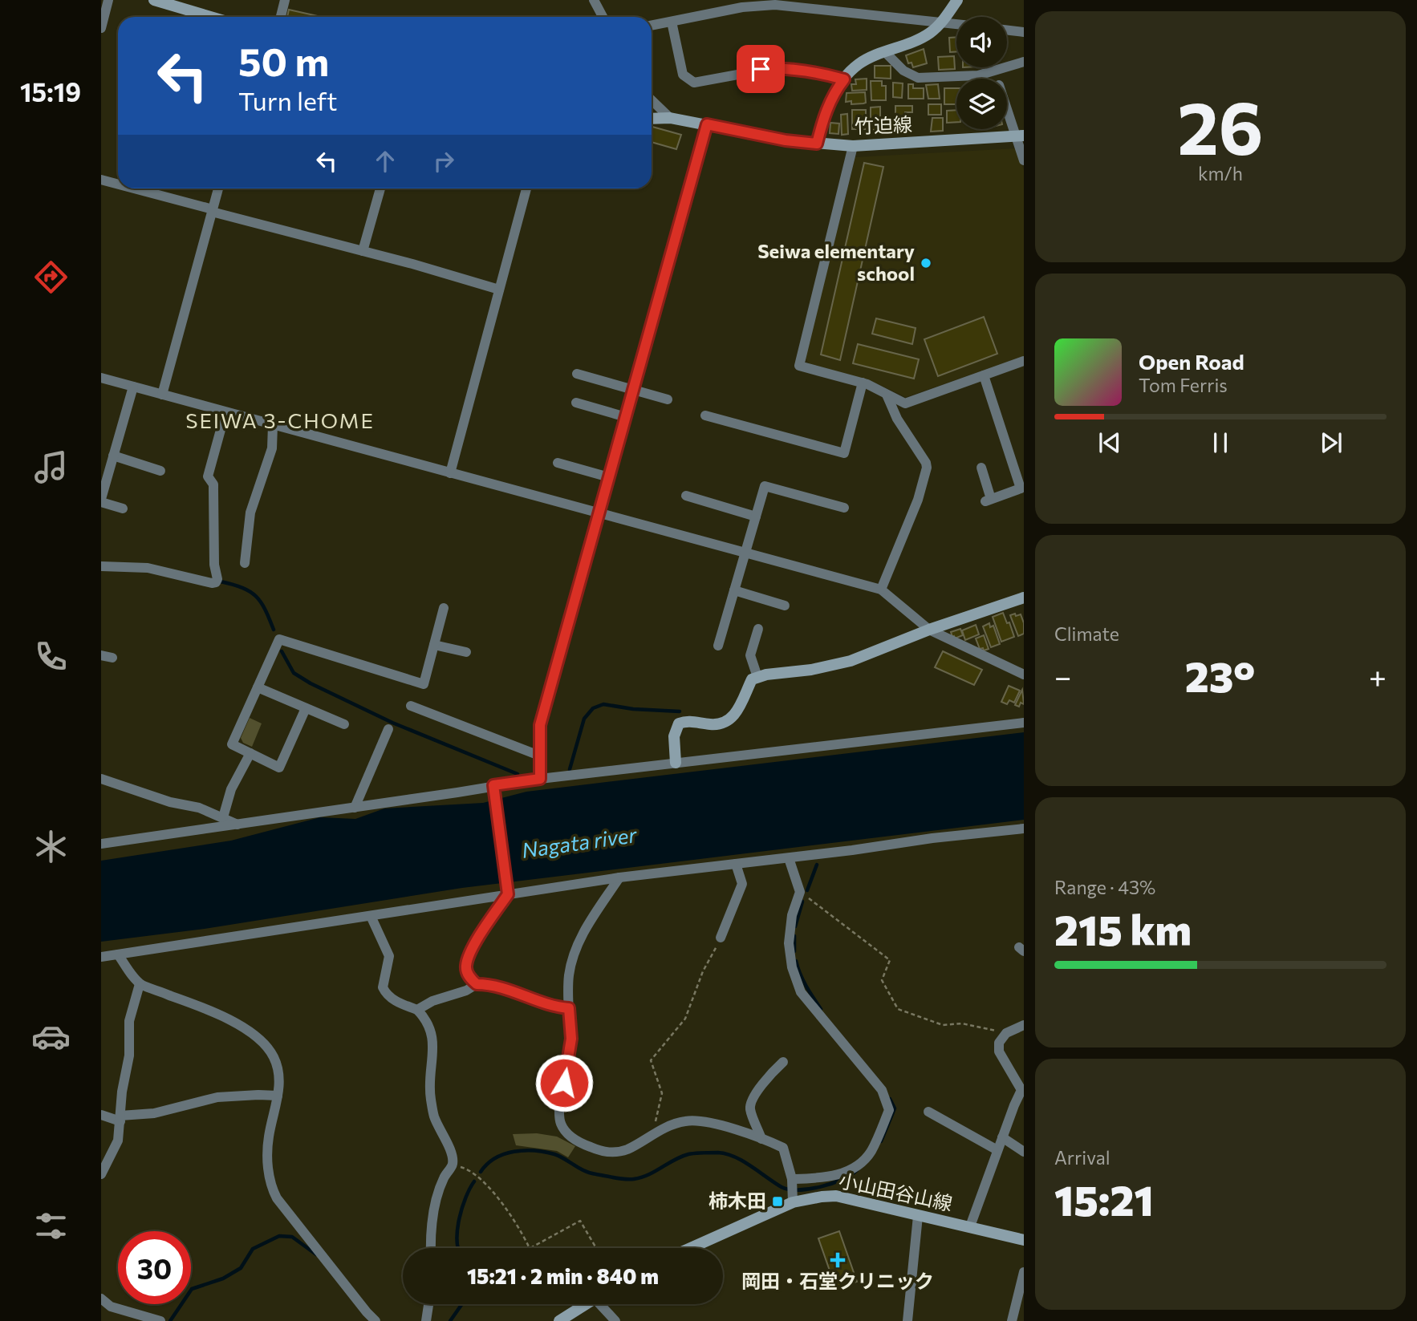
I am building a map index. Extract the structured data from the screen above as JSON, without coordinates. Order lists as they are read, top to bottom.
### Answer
{
  "streets": {
    "street": ["竹迫線", "小山田谷山線"]
  },
  "districts": ["SEIWA 3-CHOME"],
  "water": ["Nagata river"],
  "places": {
    "other": ["Seiwa elementary school"],
    "transit": ["柿木田"],
    "health": ["岡田・石堂クリニック"]
  },
  "page": {
    "tabs": "15:19",
    "tile": [
      ["26", "km/h"],
      "Climate",
      ["Range · 43%", "215 km"],
      ["Arrival", "15:21"]
    ],
    "turn": ["50 m", "Turn left"],
    "song": ["Open Road", "Tom Ferris"],
    "heat": ["−", "23°", "+"],
    "limit": "30",
    "trip": "15:21 · 2 min · 840 m"
  }
}
